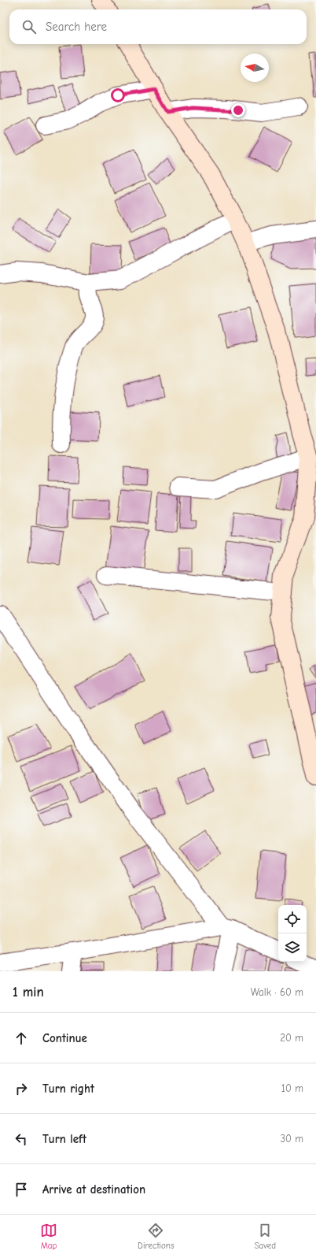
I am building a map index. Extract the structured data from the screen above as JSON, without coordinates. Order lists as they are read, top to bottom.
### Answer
{
  "north": "left",
  "page": {
    "search": "Search here",
    "heading": ["1 min", "Walk · 60 m"],
    "list": [
      ["Continue", "20 m"],
      ["Turn right", "10 m"],
      ["Turn left", "30 m"],
      "Arrive at destination"
    ],
    "nav": ["Map", "Directions", "Saved"]
  }
}
